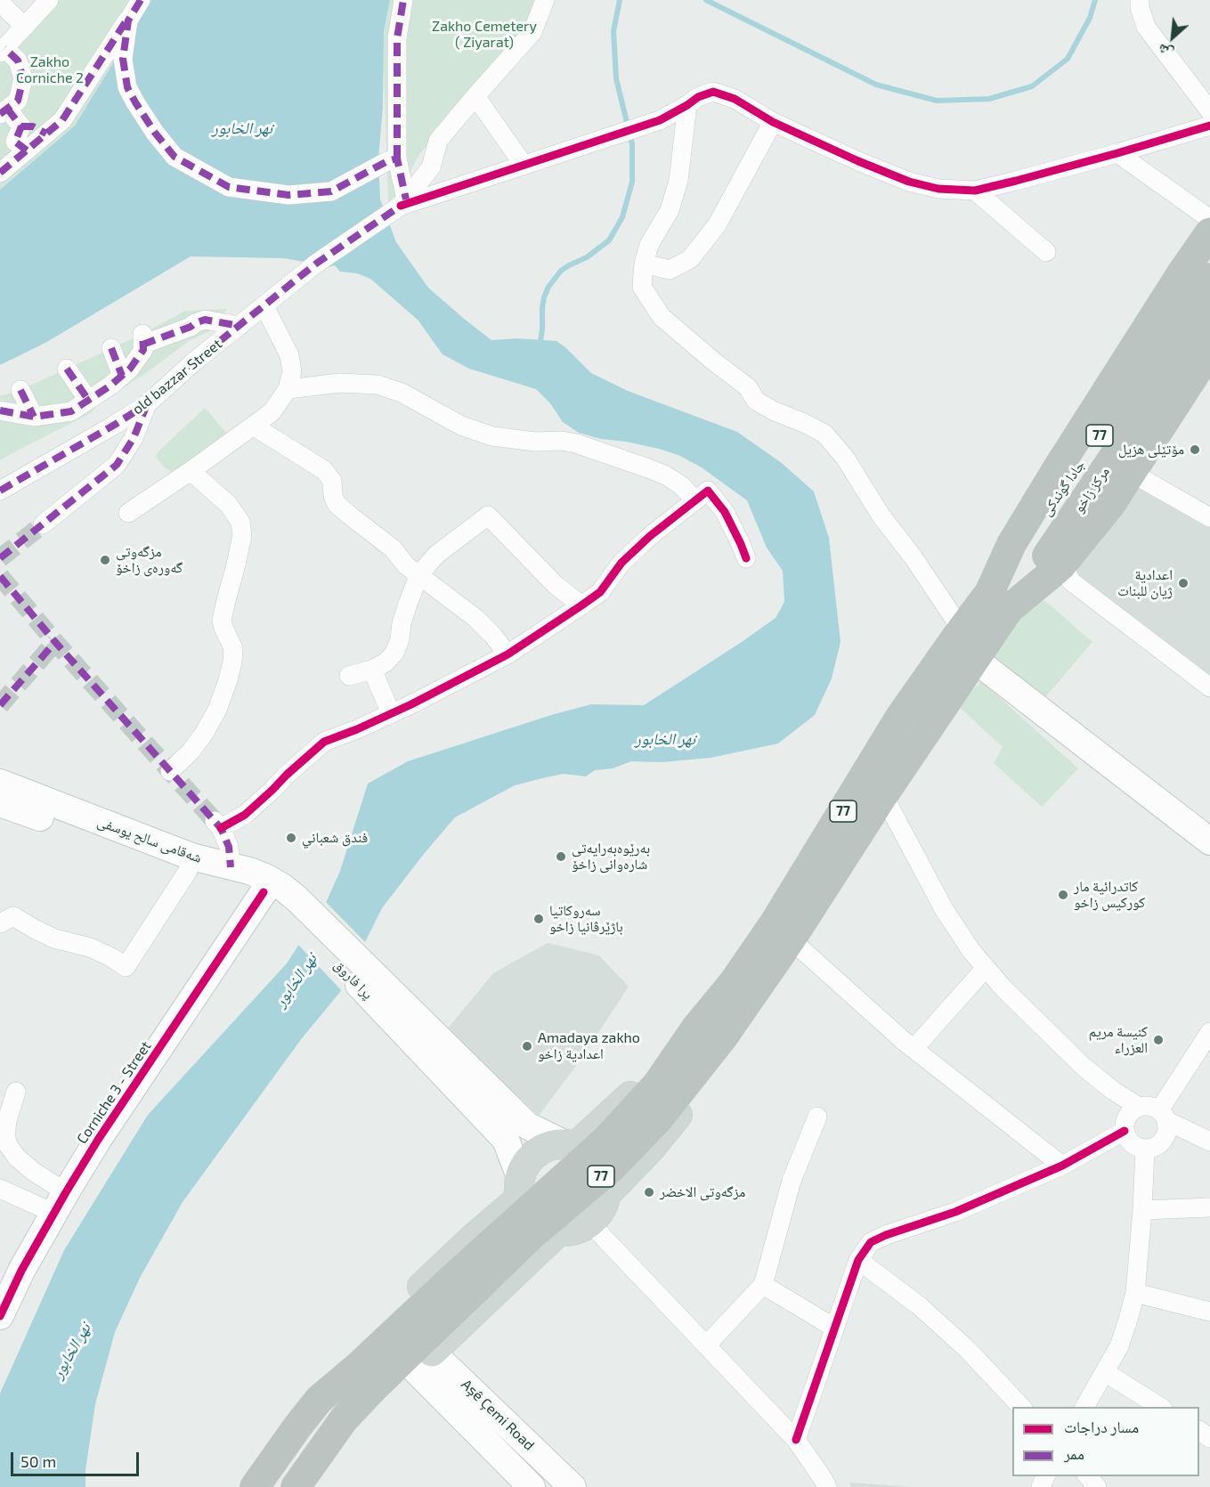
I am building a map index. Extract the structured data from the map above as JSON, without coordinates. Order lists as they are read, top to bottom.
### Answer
{
  "streets": {
    "highway": ["77", "جادا گوندکی", "مركز زاخو"],
    "main road": [
      "شەقامی سالح یوسفی",
      "پرا فاروق",
      "Corniche 3 - Street",
      "Aşê Çemi Road"
    ],
    "street": ["old bazzar Street"]
  },
  "crossings": [
    ["77", "جادا گوندکی"],
    ["77", "مركز زاخو"],
    ["77", "Aşê Çemi Road"],
    ["جادا گوندکی", "مركز زاخو"],
    ["شەقامی سالح یوسفی", "پرا فاروق"],
    ["شەقامی سالح یوسفی", "Corniche 3 - Street"],
    ["پرا فاروق", "Corniche 3 - Street"]
  ],
  "water": ["نهر الخابور"],
  "parks": ["Zakho Cemetery ( Ziyarat)", "Zakho Corniche 2"],
  "places": [
    "مۆتێلی هزیل",
    "مزگەوتی گەورەی زاخۆ",
    "اعدادية ژیان للبنات",
    "فندق شعباني",
    "بەڕێوەبەرایەتی شارەوانی زاخۆ",
    "كاتدرائية مار كوركيس زاخو",
    "سه‌روكاتيا باژێرڤانيا زاخو",
    "كنيسة مريم العزراء",
    "Amadaya zakho اعدادية زاخو",
    "مزگەوتی الاخضر"
  ],
  "legend": ["مسار دراجات", "ممر"],
  "scale_bar": "50 m",
  "north": "bottom left"
}
